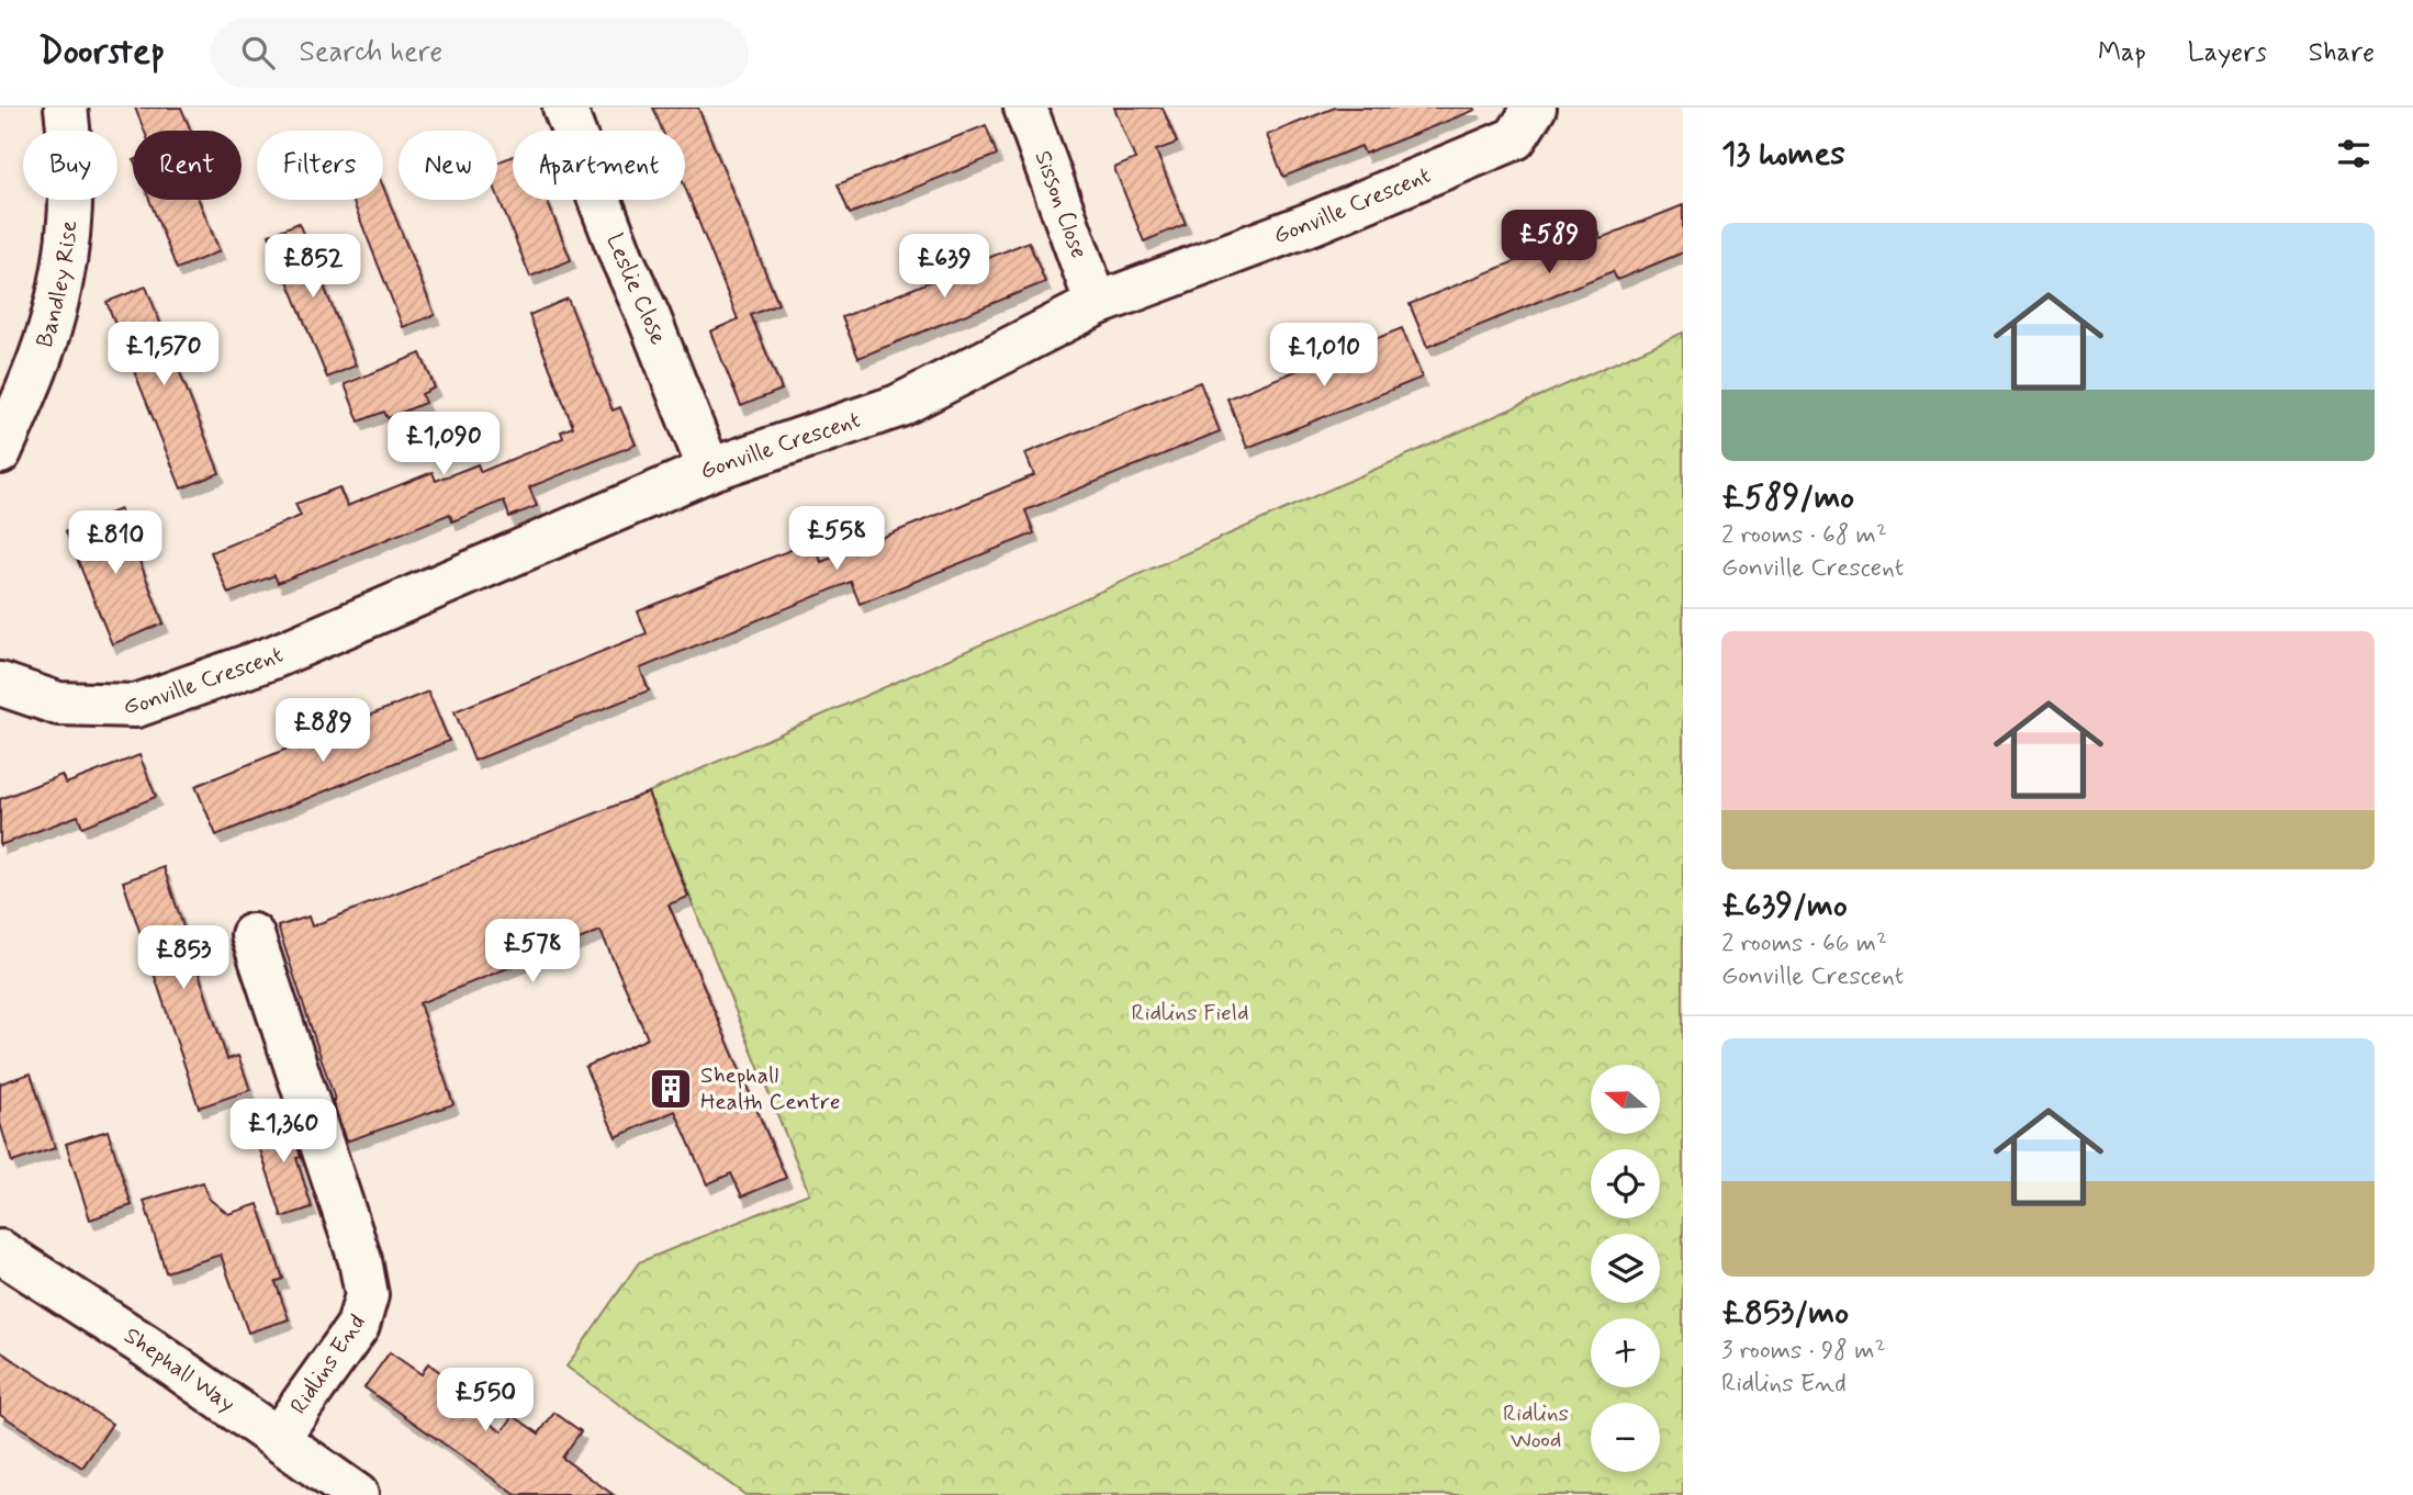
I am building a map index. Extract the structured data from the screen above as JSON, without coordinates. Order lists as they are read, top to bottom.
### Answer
{
  "streets": {
    "street": [
      "Sisson Close",
      "Gonville Crescent",
      "Bandley Rise",
      "Leslie Close",
      "Ridlins End",
      "Shephall Way"
    ]
  },
  "crossings": [
    ["Sisson Close", "Gonville Crescent"],
    ["Gonville Crescent", "Leslie Close"],
    ["Ridlins End", "Shephall Way"]
  ],
  "parks": ["Ridlins Field", "Ridlins Wood"],
  "places": {
    "building": ["Shephall Health Centre"]
  },
  "north": "left",
  "page": {
    "header": "Doorstep",
    "search": "Search here",
    "nav": ["Map", "Layers", "Share"],
    "heading": "13 homes",
    "chip": [
      "Buy",
      "Rent",
      "Filters",
      "New",
      "Apartment"
    ],
    "list": [
      {
        "name": "£589/mo",
        "note": "2 rooms · 68 m² · Gonville Crescent"
      },
      {
        "name": "£639/mo",
        "note": "2 rooms · 66 m² · Gonville Crescent"
      },
      {
        "name": "£853/mo",
        "note": "3 rooms · 98 m² · Ridlins End"
      }
    ],
    "price": [
      "£589",
      "£852",
      "£639",
      "£1,570",
      "£1,010",
      "£1,090",
      "£558",
      "£810",
      "£889",
      "£578",
      "£853",
      "£1,360",
      "£550"
    ],
    "map_buttons": ["+", "−"]
  }
}
